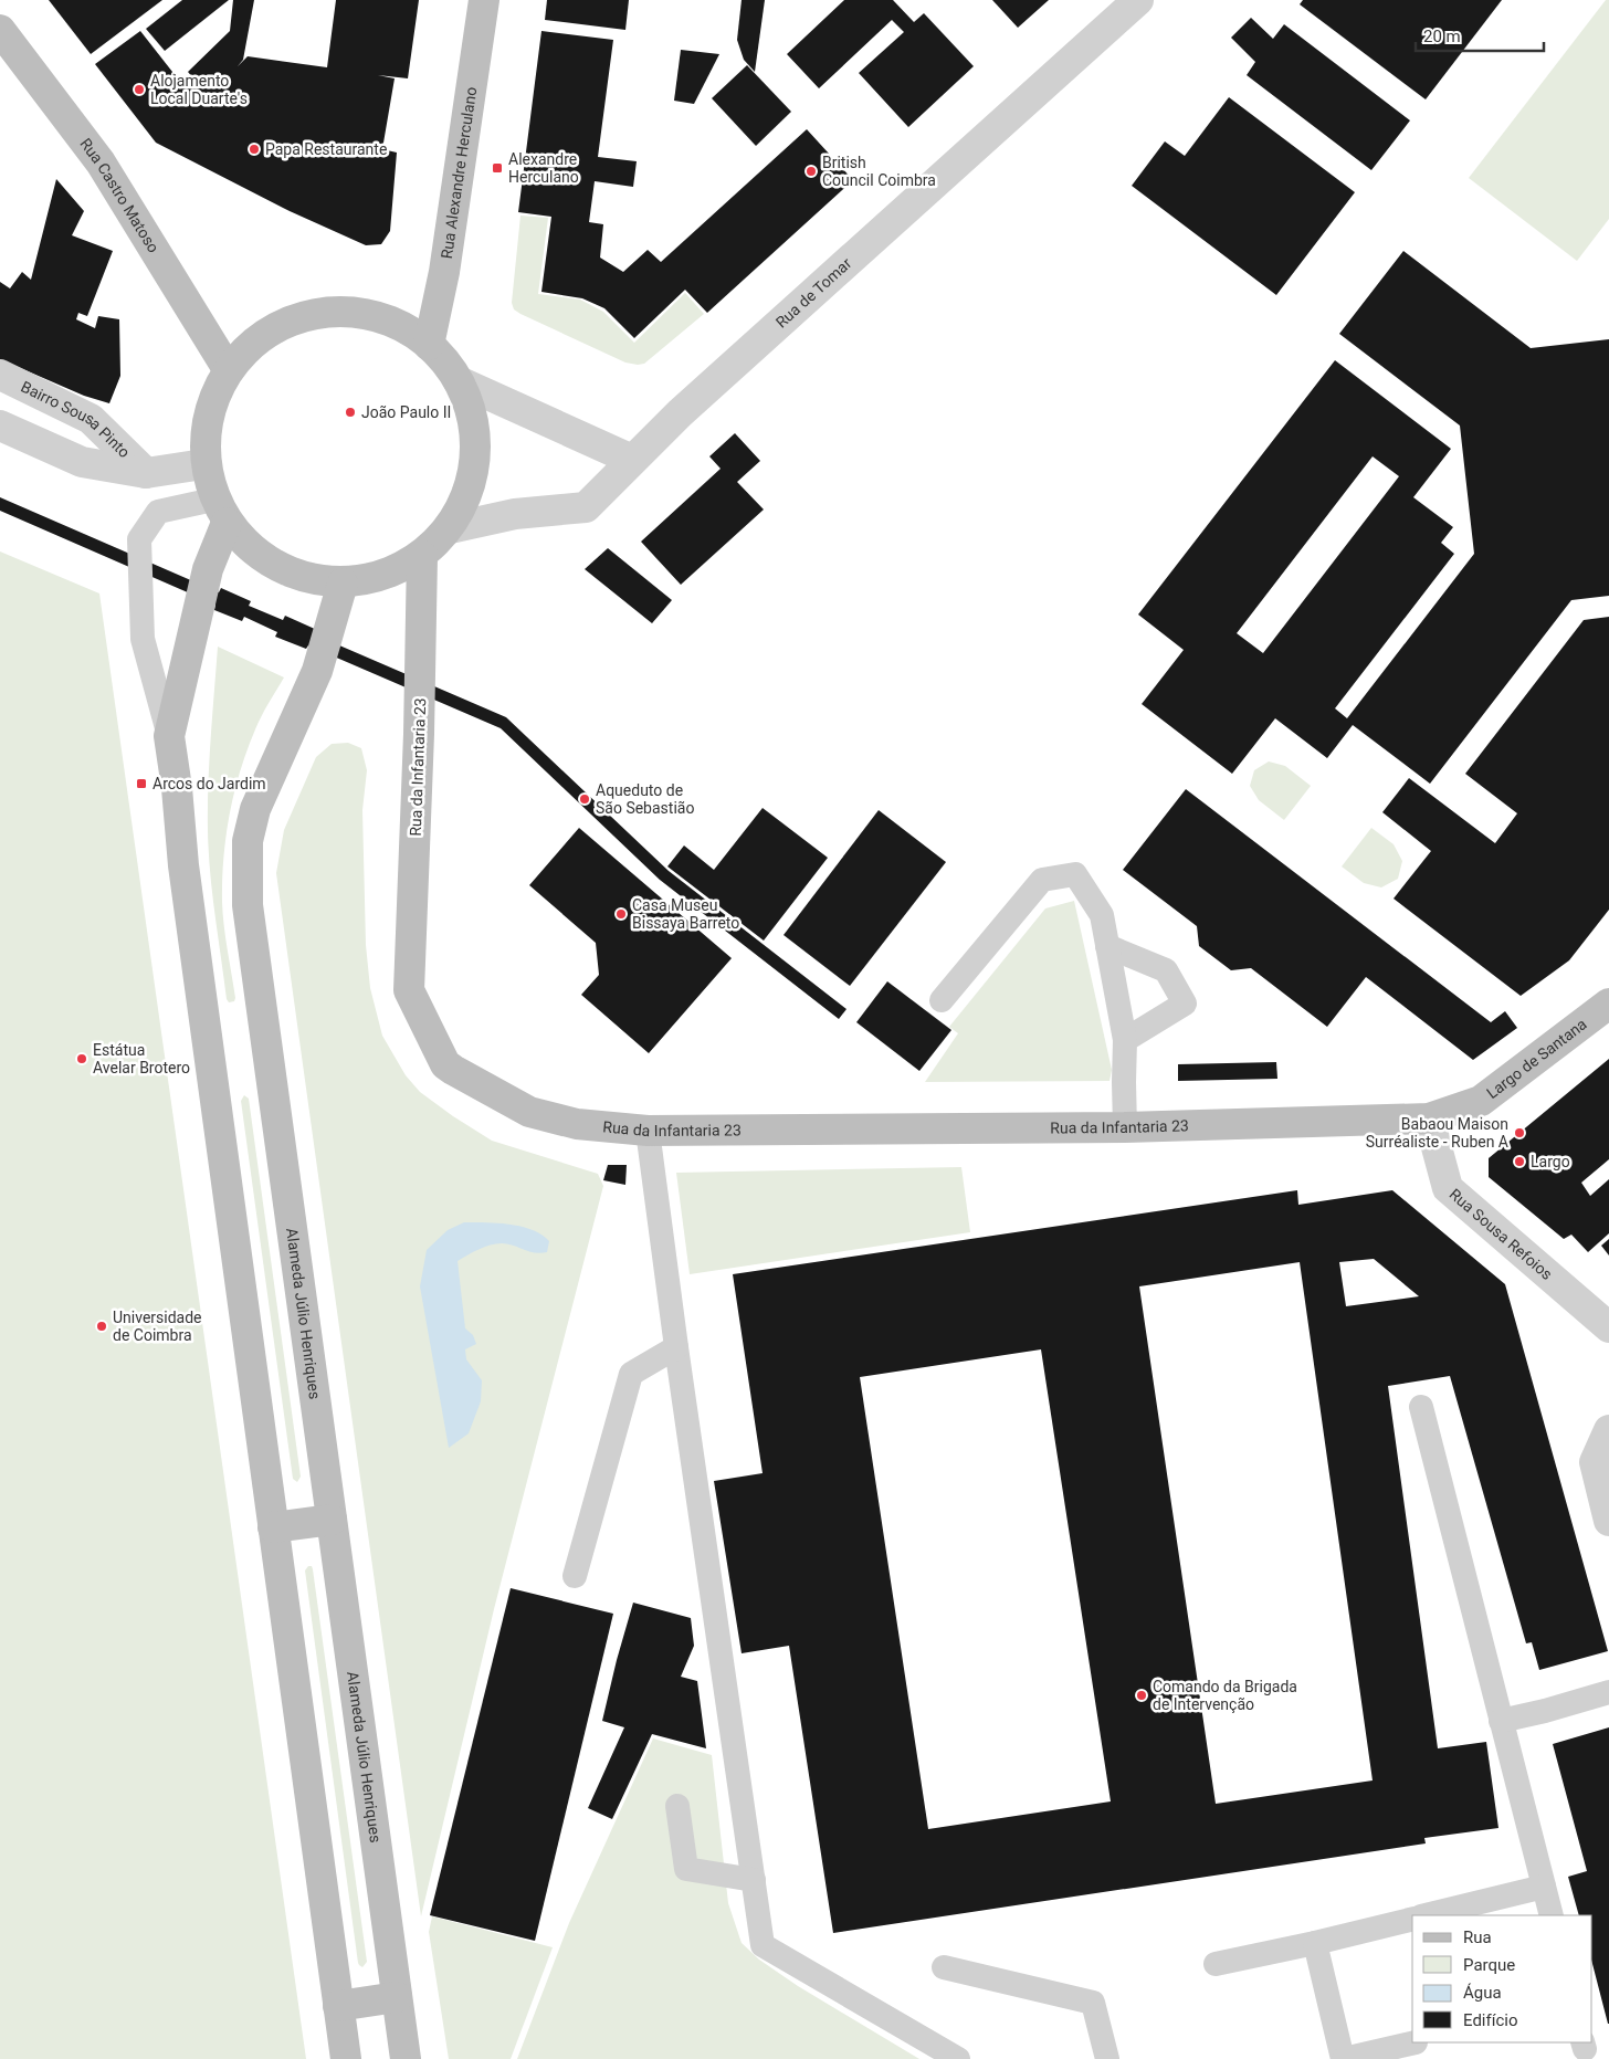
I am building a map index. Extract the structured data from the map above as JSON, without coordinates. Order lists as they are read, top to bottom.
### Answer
{
  "streets": {
    "main road": [
      "Rua Alexandre Herculano",
      "Rua Castro Matoso",
      "Rua da Infantaria 23",
      "Largo de Santana",
      "Alameda Júlio Henriques"
    ],
    "street": ["Rua de Tomar", "Bairro Sousa Pinto", "Rua Sousa Refoios"]
  },
  "crossings": [
    ["Rua da Infantaria 23", "Largo de Santana"],
    ["Rua da Infantaria 23", "Rua Sousa Refoios"],
    ["Largo de Santana", "Rua Sousa Refoios"]
  ],
  "places": {
    "other": [
      "Alojamento Local Duarte's",
      "Papa Restaurante",
      "British Council Coimbra",
      "João Paulo II",
      "Aqueduto de São Sebastião",
      "Casa Museu Bissaya Barreto",
      "Estátua Avelar Brotero",
      "Babaou Maison Surréaliste - Ruben A",
      "Largo",
      "Universidade de Coimbra",
      "Comando da Brigada de Intervenção"
    ],
    "transit": ["Alexandre Herculano", "Arcos do Jardim"]
  },
  "legend": [
    "Rua",
    "Parque",
    "Água",
    "Edifício"
  ],
  "scale_bar": "20 m"
}
